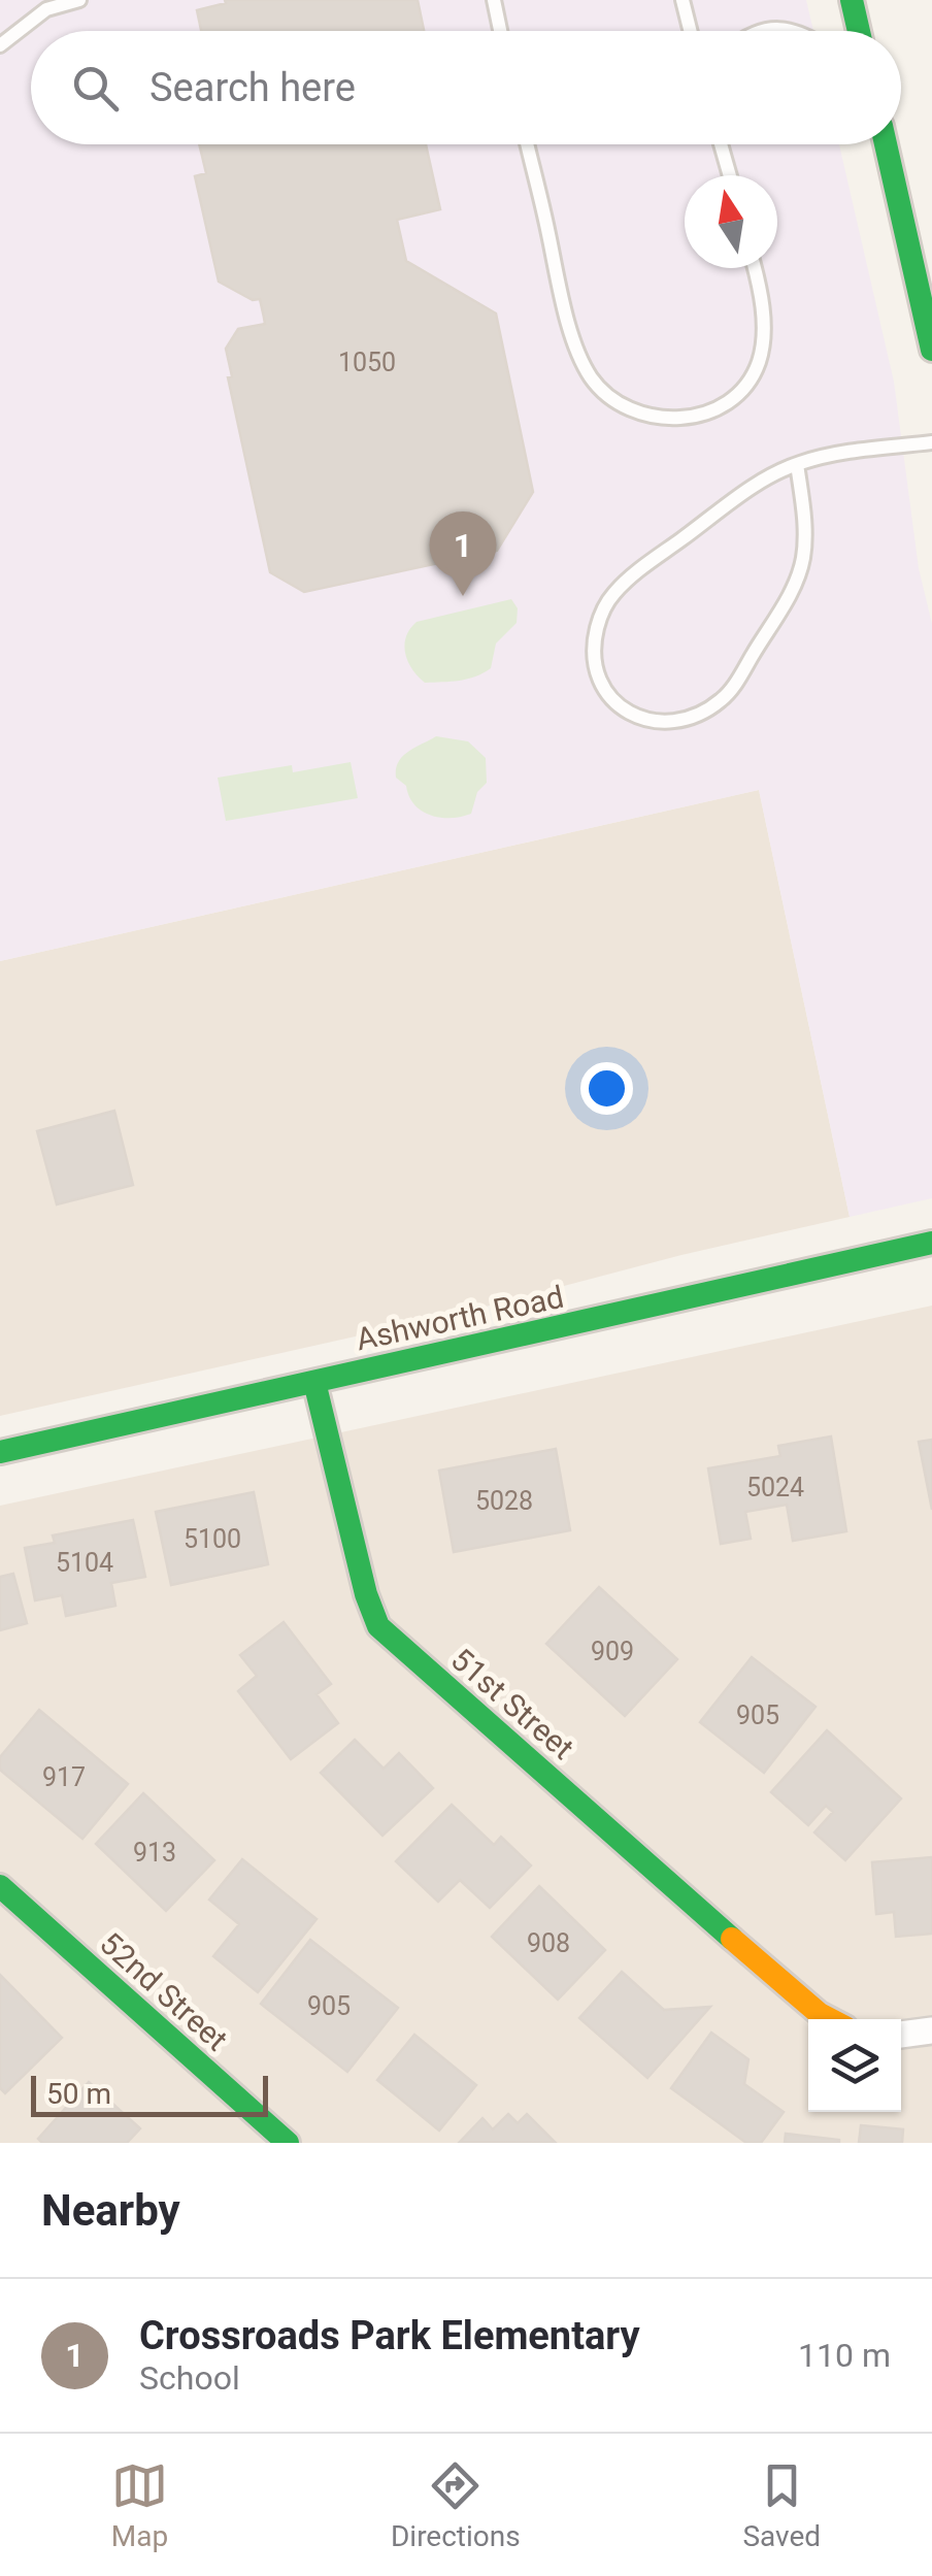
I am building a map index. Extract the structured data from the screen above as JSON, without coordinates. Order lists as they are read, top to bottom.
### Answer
{
  "streets": {
    "street": ["Ashworth Road", "51st Street", "52nd Street"]
  },
  "crossings": [
    ["Ashworth Road", "51st Street"]
  ],
  "house_numbers": [
    "1050",
    "5024",
    "5028",
    "5100",
    "5104",
    "909",
    "905",
    "917",
    "913",
    "908",
    "905"
  ],
  "scale_bar": "50 m",
  "north": "top",
  "page": {
    "search": "Search here",
    "pins": "1",
    "scale": "50 m",
    "heading": "Nearby",
    "list": [
      {
        "mark": "1",
        "name": "Crossroads Park Elementary",
        "note": "School",
        "value": "110 m"
      }
    ],
    "nav": ["Map", "Directions", "Saved"]
  }
}
